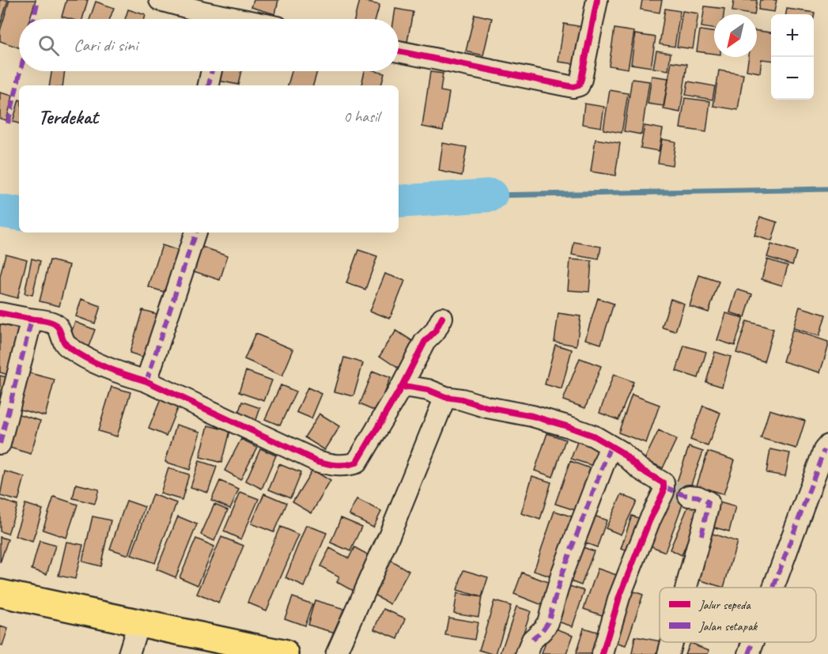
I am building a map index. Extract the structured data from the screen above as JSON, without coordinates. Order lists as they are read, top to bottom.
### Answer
{
  "legend": ["Jalur sepeda", "Jalan setapak"],
  "north": "bottom left",
  "page": {
    "map_buttons": ["+", "−"],
    "search": "Cari di sini",
    "heading": ["Terdekat", "0 hasil"]
  }
}
